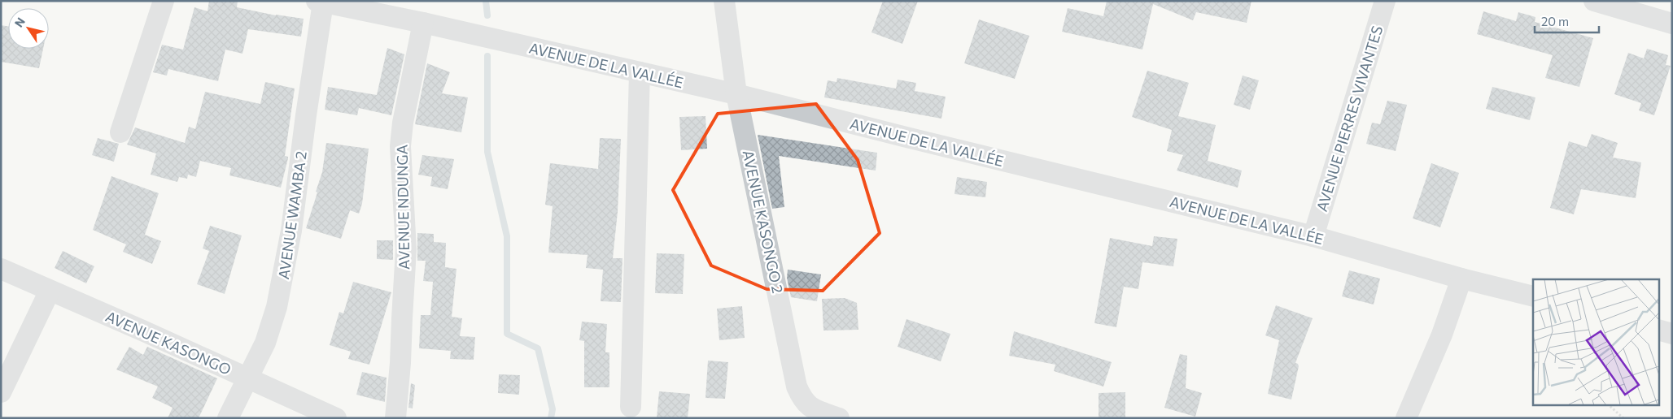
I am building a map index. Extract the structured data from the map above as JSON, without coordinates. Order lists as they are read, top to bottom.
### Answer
{
  "streets": {
    "street": [
      "AVENUE DE LA VALLÉE",
      "AVENUE PIERRES VIVANTES",
      "AVENUE NDUNGA",
      "AVENUE WAMBA 2",
      "AVENUE KASONGO 2",
      "AVENUE KASONGO"
    ]
  },
  "crossings": [
    ["AVENUE DE LA VALLÉE", "AVENUE PIERRES VIVANTES"],
    ["AVENUE DE LA VALLÉE", "AVENUE NDUNGA"],
    ["AVENUE DE LA VALLÉE", "AVENUE WAMBA 2"],
    ["AVENUE DE LA VALLÉE", "AVENUE KASONGO 2"],
    ["AVENUE WAMBA 2", "AVENUE KASONGO"]
  ],
  "scale_bar": "20 m",
  "north": "top left"
}
